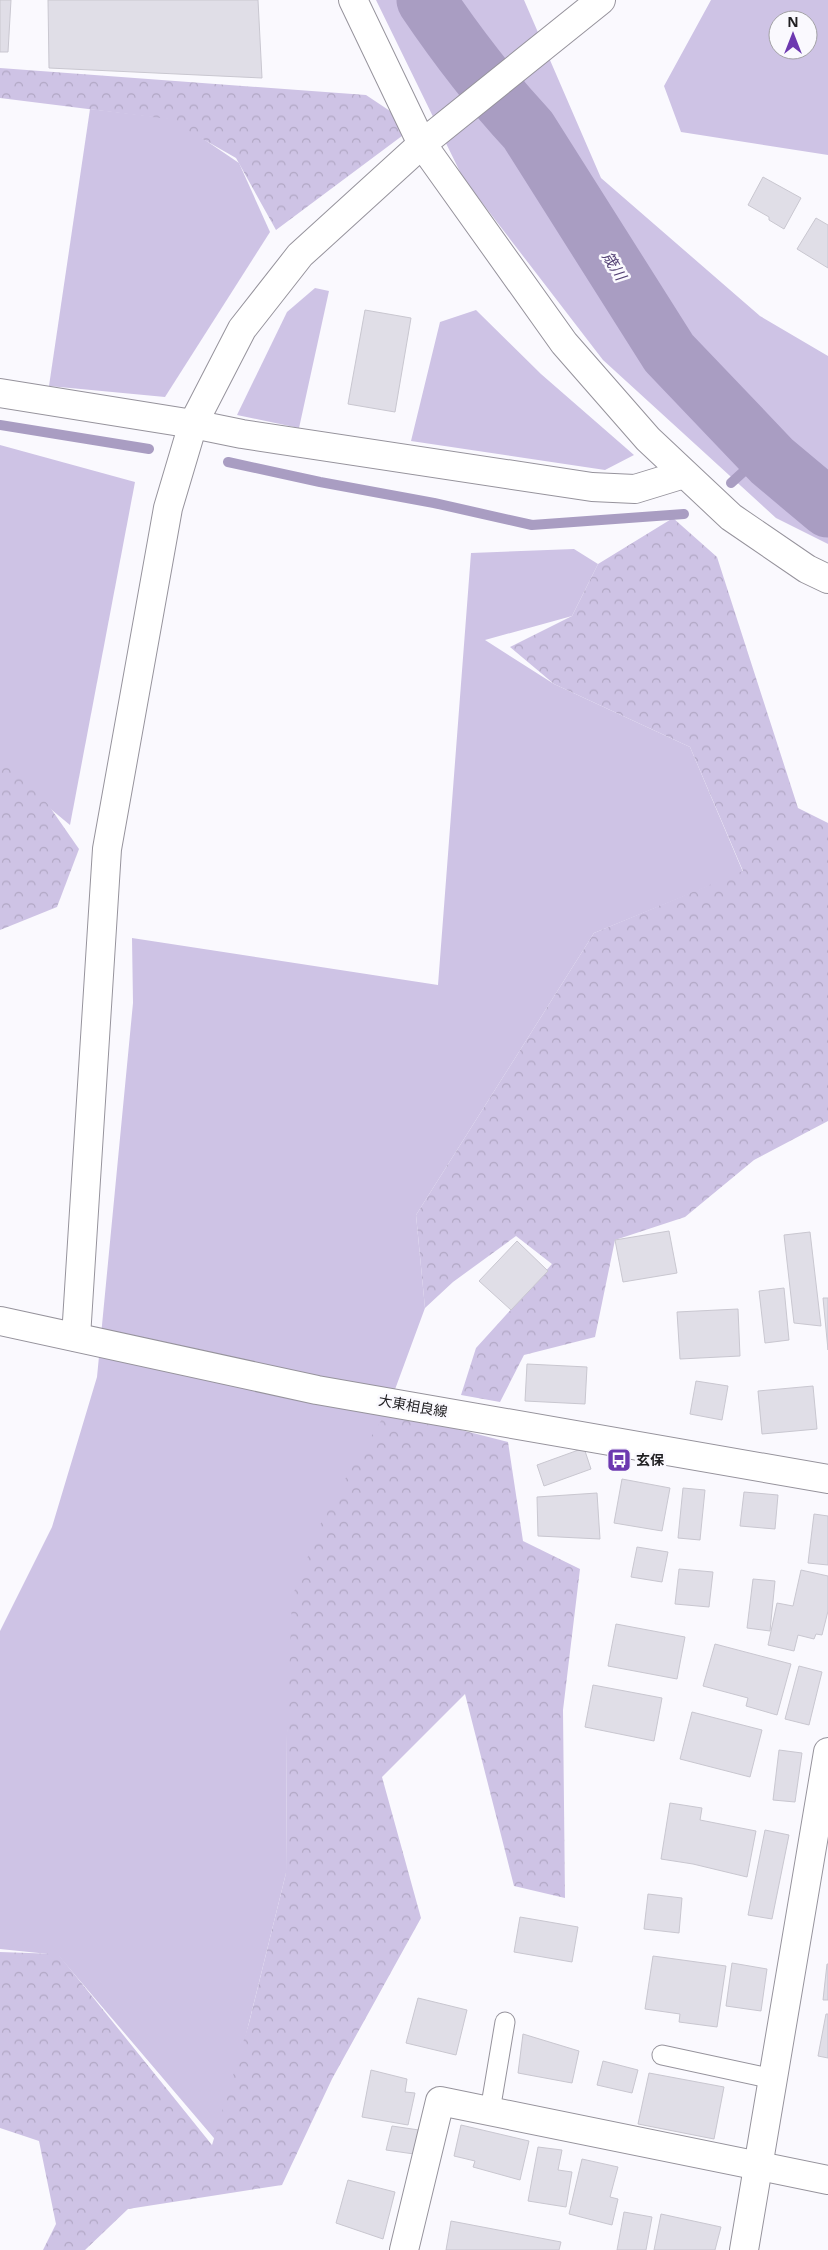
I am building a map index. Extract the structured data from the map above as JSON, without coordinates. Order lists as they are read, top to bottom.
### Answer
{
  "streets": {
    "street": ["大東相良線"]
  },
  "water": ["筬川"],
  "places": {
    "bus stop": ["玄保"]
  },
  "north": "top"
}
